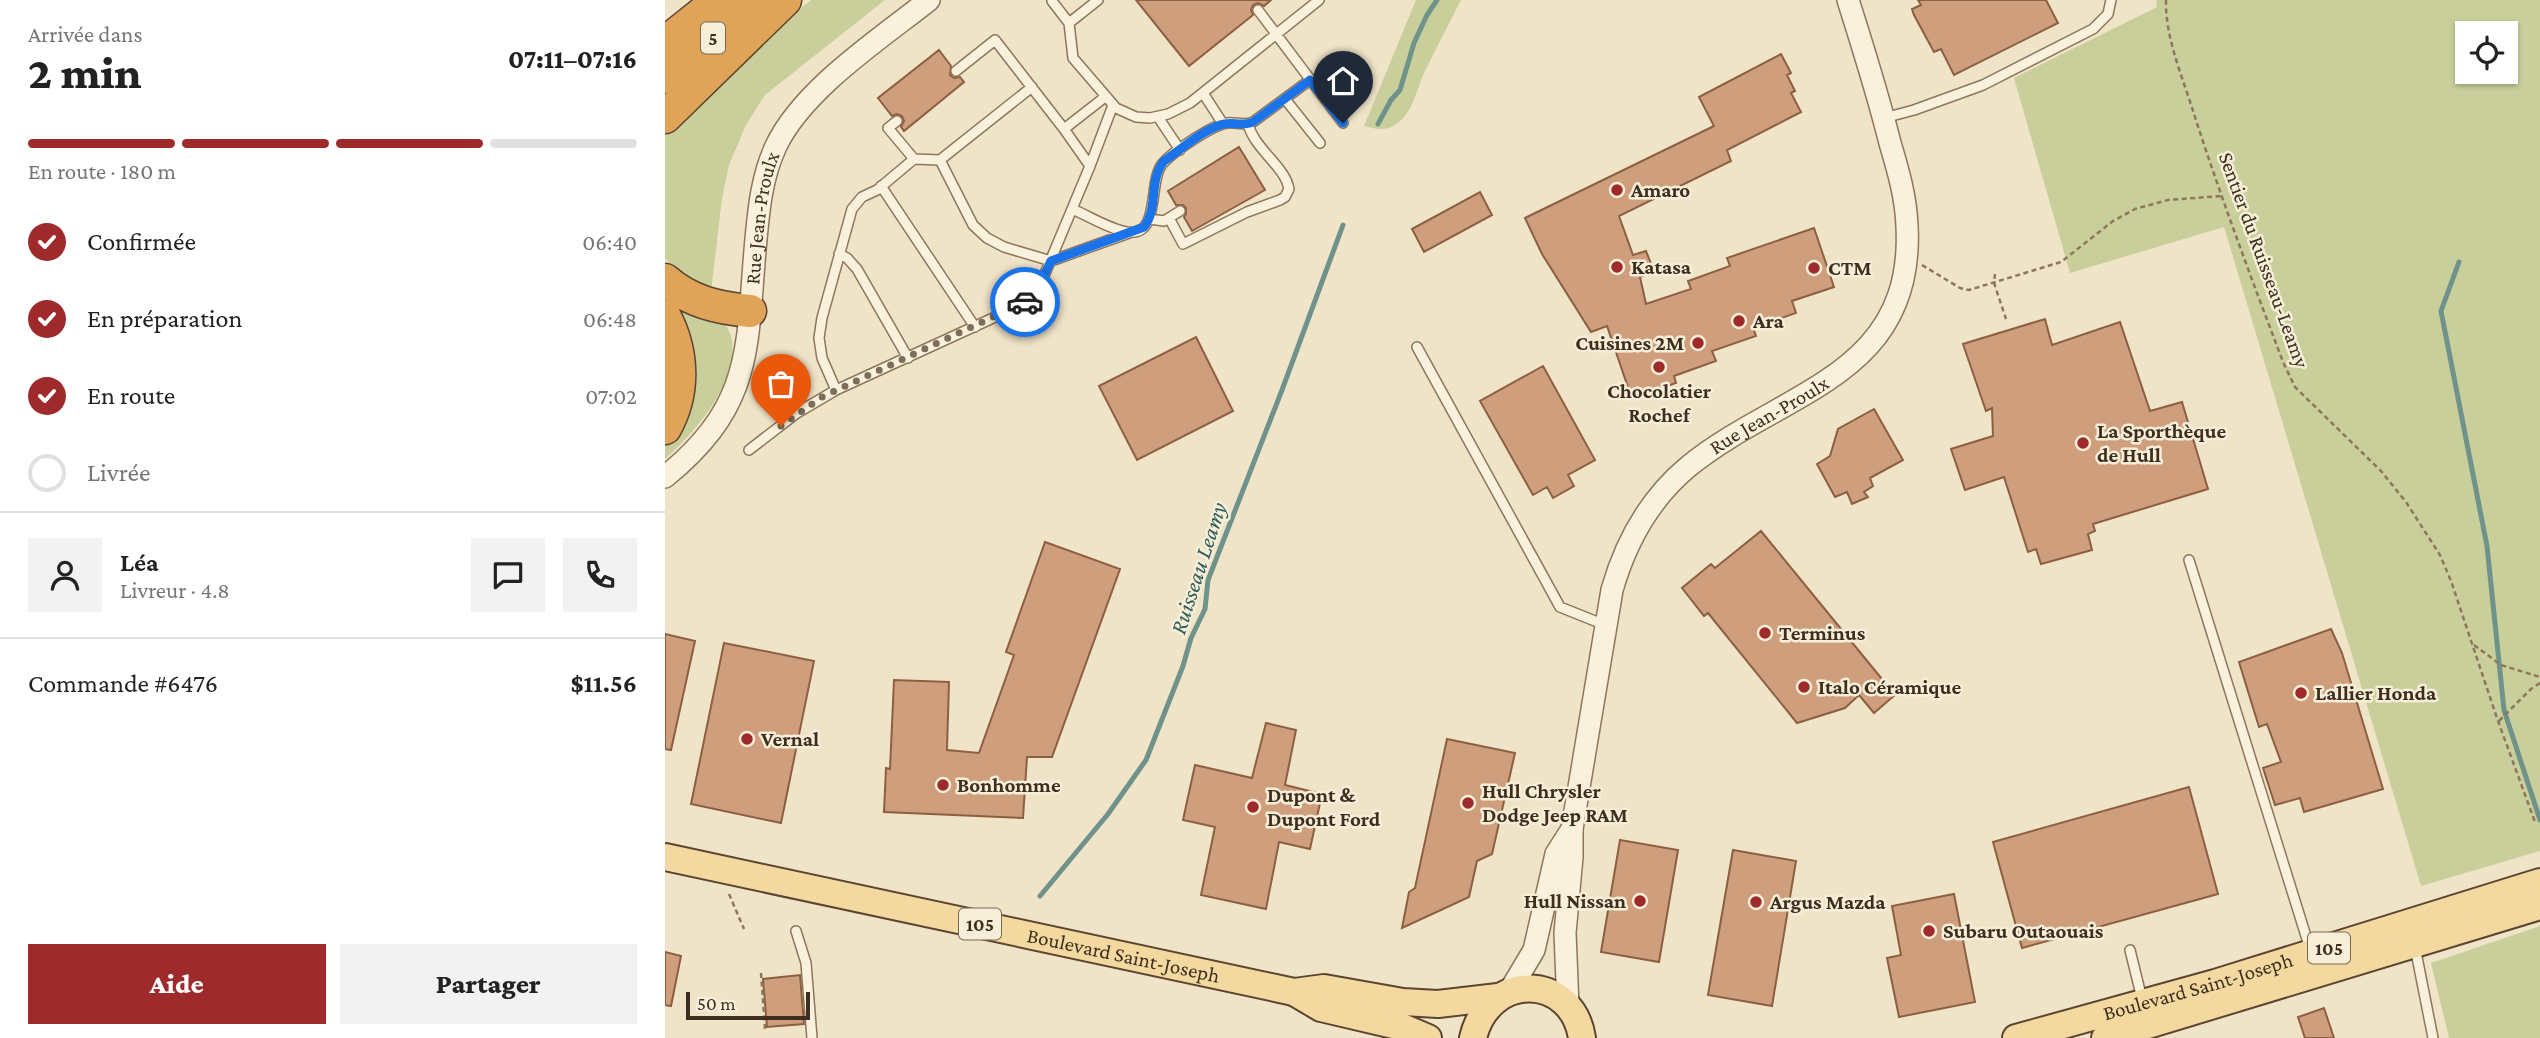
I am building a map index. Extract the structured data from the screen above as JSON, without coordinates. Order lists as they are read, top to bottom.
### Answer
{
  "streets": {
    "highway": ["5"],
    "main road": ["105", "Boulevard Saint-Joseph"],
    "street": ["Rue Jean-Proulx"],
    "path": ["Sentier du Ruisseau-Leamy"]
  },
  "crossings": [
    ["Rue Jean-Proulx", "105"],
    ["Rue Jean-Proulx", "Boulevard Saint-Joseph"],
    ["105", "Boulevard Saint-Joseph"]
  ],
  "water": ["Ruisseau Leamy"],
  "places": [
    "Amaro",
    "Katasa",
    "CTM",
    "Ara",
    "Cuisines 2M",
    "Chocolatier Rochef",
    "La Sporthèque de Hull",
    "Terminus",
    "Italo Céramique",
    "Lallier Honda",
    "Vernal",
    "Bonhomme",
    "Hull Chrysler Dodge Jeep RAM",
    "Dupont & Dupont Ford",
    "Hull Nissan",
    "Argus Mazda",
    "Subaru Outaouais"
  ],
  "scale_bar": "50 m",
  "page": {
    "heading": ["2 min", "Arrivée dans", "07:11–07:16"],
    "panel": [
      "Léa",
      "Livreur · 4.8",
      "Commande #6476",
      "$11.56"
    ],
    "bar": "En route · 180 m",
    "list": [
      ["Confirmée", "06:40"],
      ["En préparation", "06:48"],
      ["En route", "07:02"],
      "Livrée"
    ],
    "buttons": ["Aide", "Partager"],
    "scale": "50 m"
  }
}
